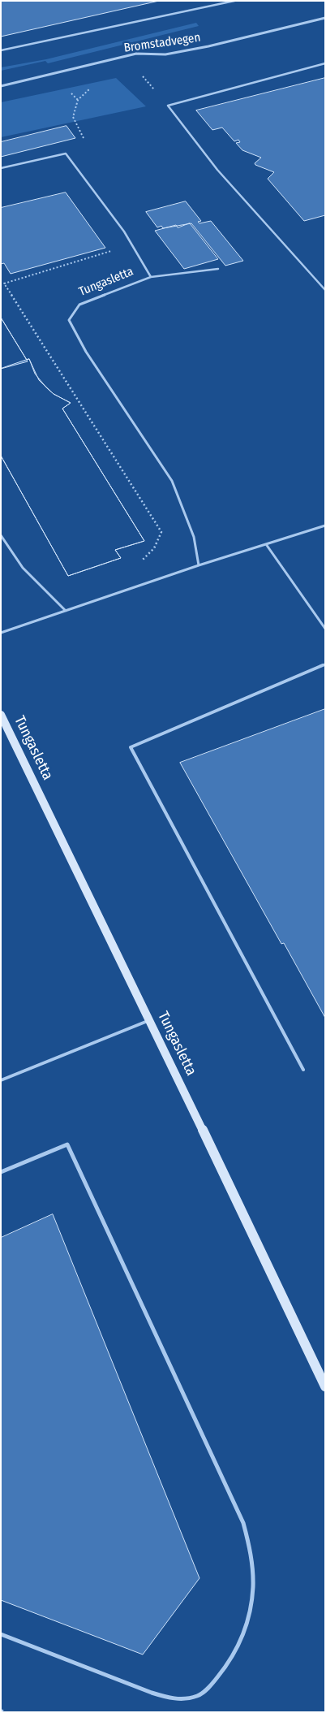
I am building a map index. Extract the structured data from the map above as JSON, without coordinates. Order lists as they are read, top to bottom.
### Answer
{
  "streets": {
    "street": ["Bromstadvegen", "Tungasletta"]
  }
}
